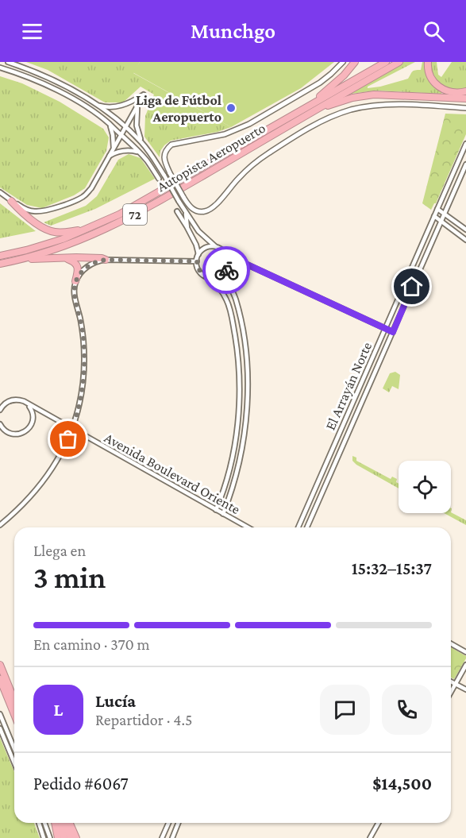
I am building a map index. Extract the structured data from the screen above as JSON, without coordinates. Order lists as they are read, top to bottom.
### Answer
{
  "streets": {
    "highway": ["Autopista Aeropuerto", "72"],
    "street": ["El Arrayán Norte", "Avenida Boulevard Oriente"]
  },
  "places": ["Liga de Fútbol Aeropuerto"],
  "page": {
    "header": "Munchgo",
    "heading": ["3 min", "Llega en", "15:32–15:37"],
    "panel": [
      "Lucía",
      "Repartidor · 4.5",
      "Pedido #6067",
      "$14,500"
    ],
    "bar": "En camino · 370 m",
    "round": "L"
  }
}
